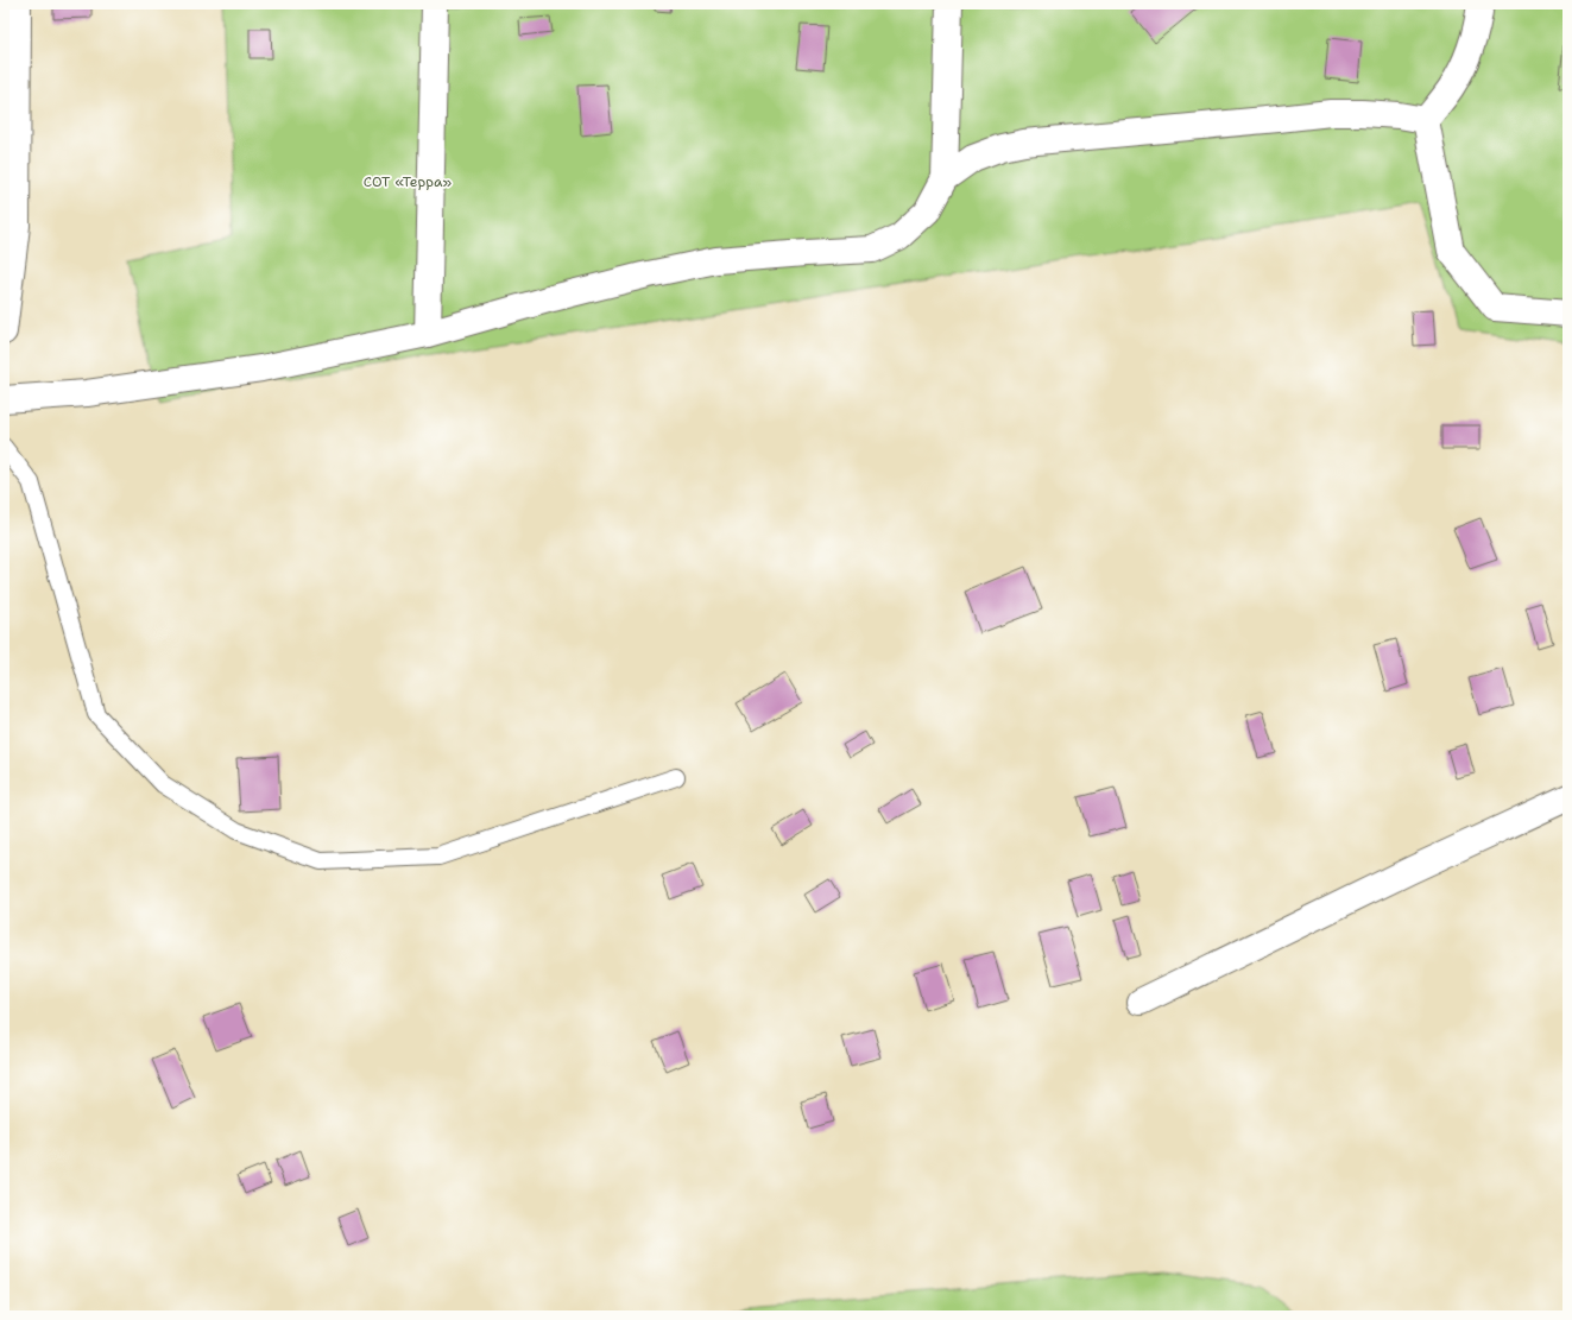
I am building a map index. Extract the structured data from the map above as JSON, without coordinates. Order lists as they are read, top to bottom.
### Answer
{
  "parks": ["СОТ «Терра»"]
}
